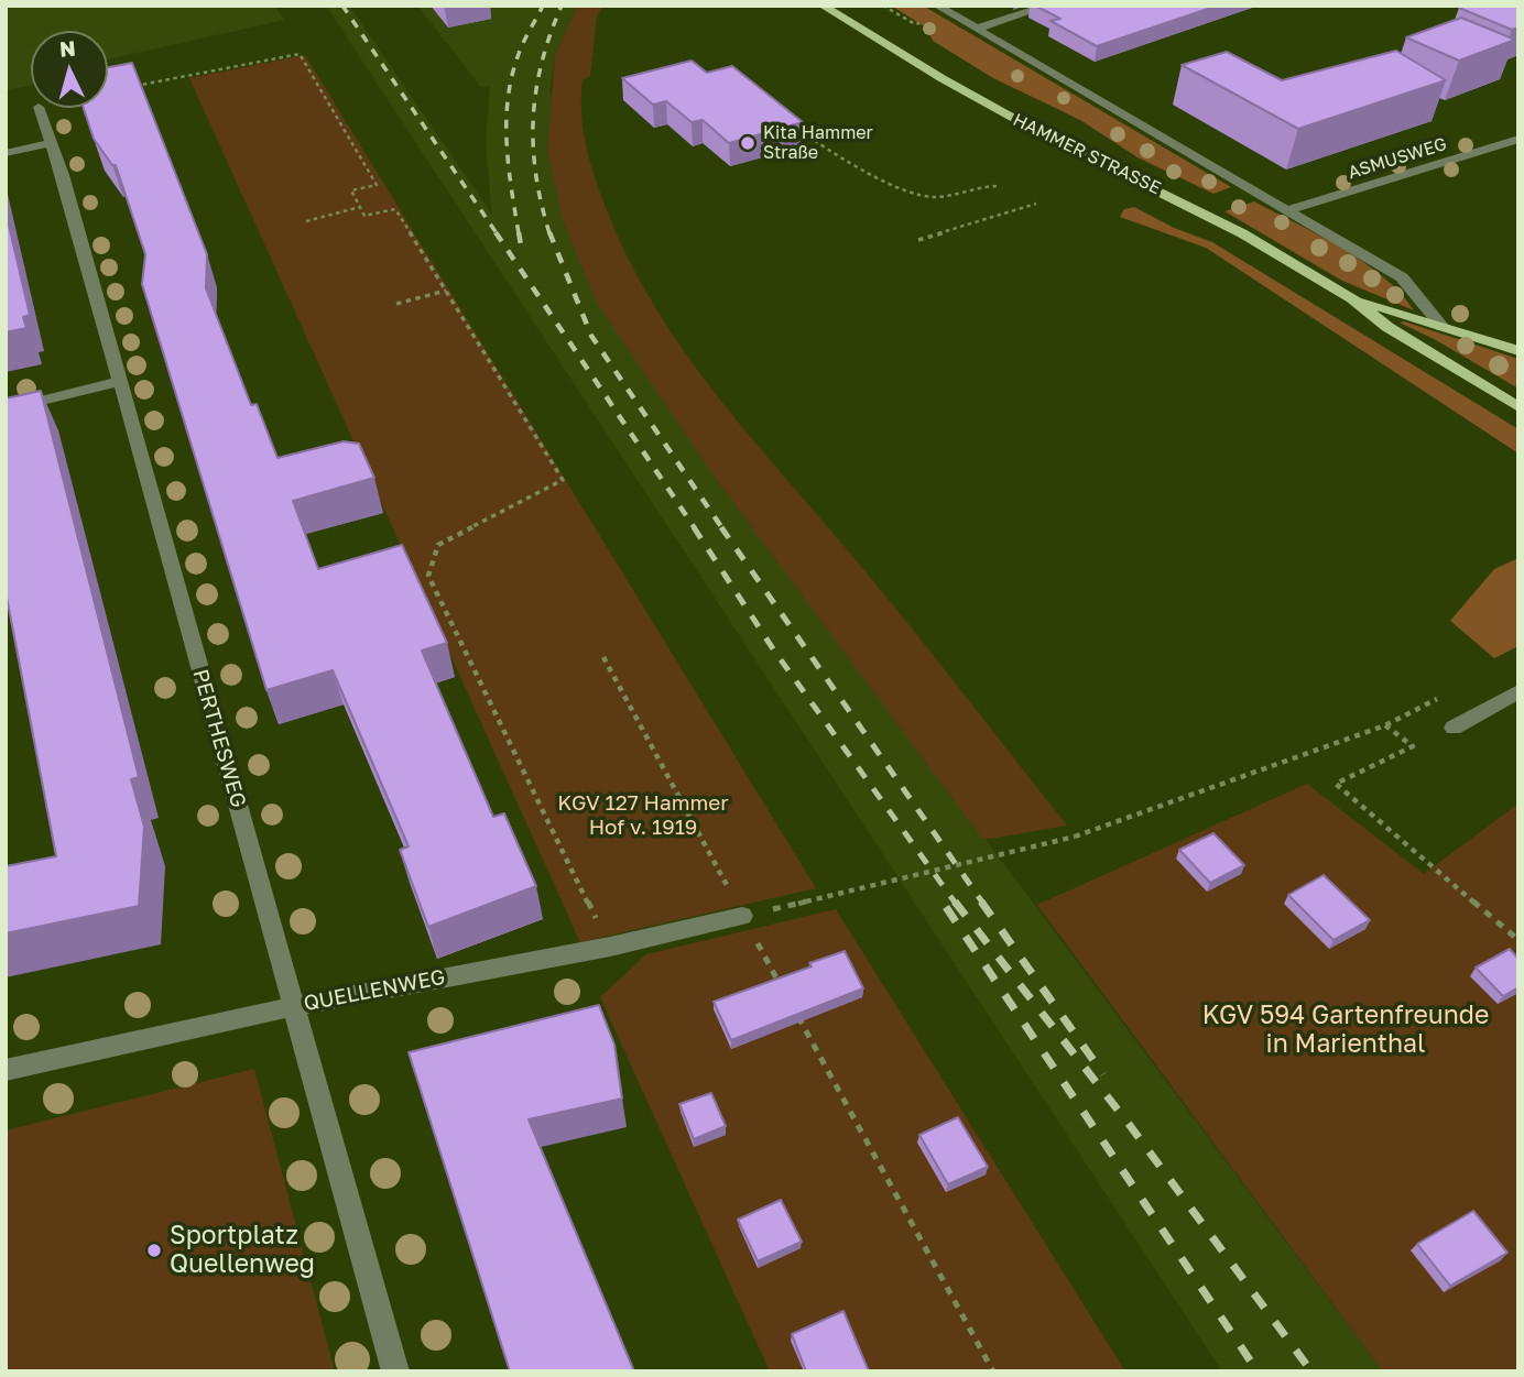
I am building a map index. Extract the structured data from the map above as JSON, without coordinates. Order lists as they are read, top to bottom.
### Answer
{
  "streets": {
    "main road": ["HAMMER STRASSE"],
    "street": ["ASMUSWEG", "PERTHESWEG", "QUELLENWEG"]
  },
  "crossings": [
    ["PERTHESWEG", "QUELLENWEG"]
  ],
  "parks": ["KGV 127 Hammer Hof v. 1919", "KGV 594 Gartenfreunde in Marienthal"],
  "places": ["Kita Hammer Straße", "Sportplatz Quellenweg"],
  "north": "top"
}
